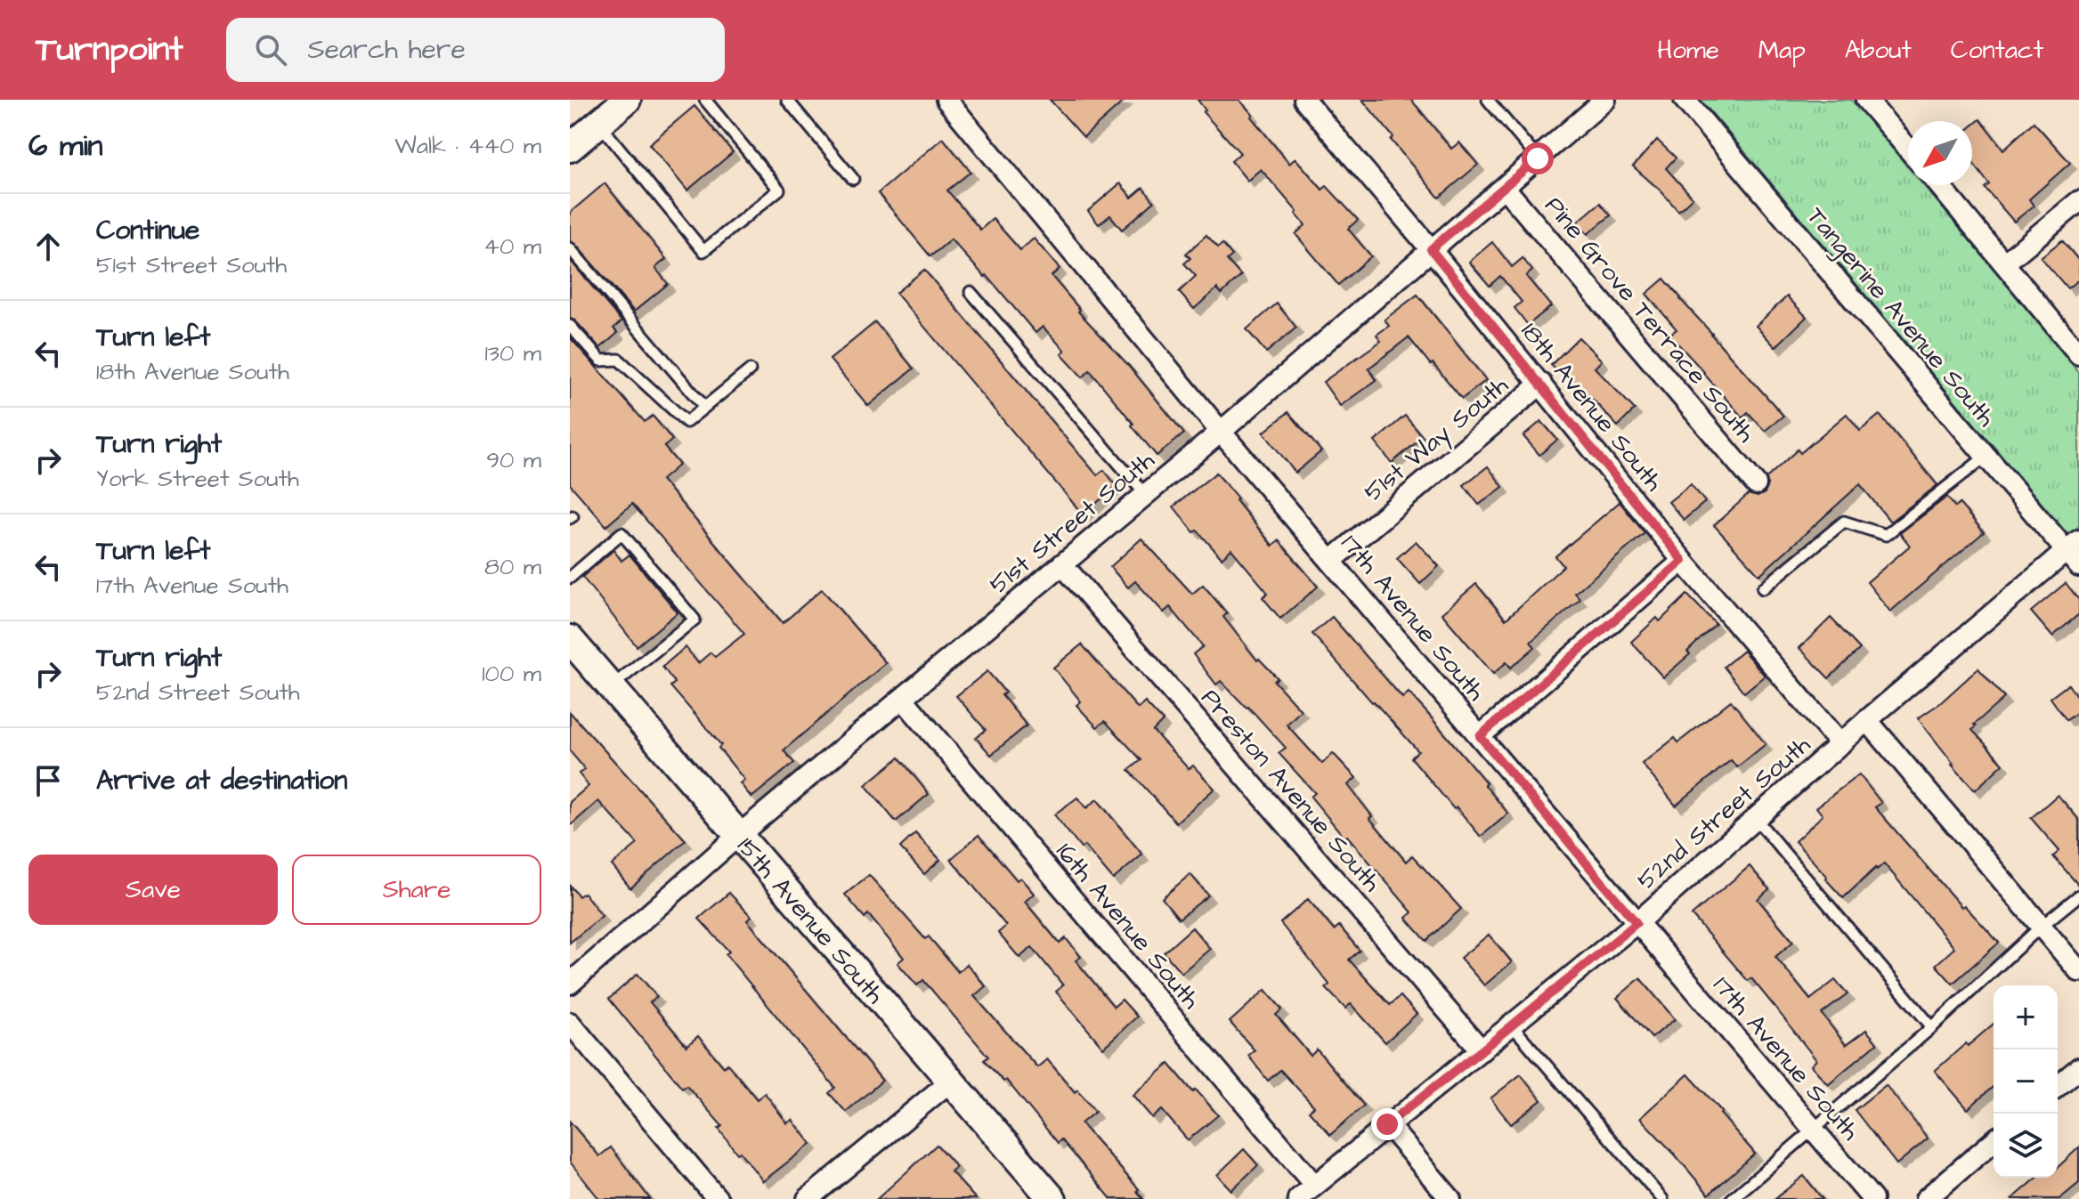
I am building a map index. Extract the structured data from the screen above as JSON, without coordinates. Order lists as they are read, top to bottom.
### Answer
{
  "streets": {
    "street": [
      "Tangerine Avenue South",
      "Pine Grove Terrace South",
      "18th Avenue South",
      "51st Way South",
      "51st Street South",
      "17th Avenue South",
      "Preston Avenue South",
      "52nd Street South",
      "15th Avenue South",
      "16th Avenue South"
    ]
  },
  "crossings": [
    ["Tangerine Avenue South", "52nd Street South"],
    ["Pine Grove Terrace South", "51st Street South"],
    ["18th Avenue South", "51st Way South"],
    ["18th Avenue South", "51st Street South"],
    ["18th Avenue South", "52nd Street South"],
    ["51st Way South", "17th Avenue South"],
    ["51st Street South", "17th Avenue South"],
    ["51st Street South", "Preston Avenue South"],
    ["51st Street South", "15th Avenue South"],
    ["51st Street South", "16th Avenue South"],
    ["17th Avenue South", "52nd Street South"],
    ["Preston Avenue South", "52nd Street South"],
    ["52nd Street South", "16th Avenue South"]
  ],
  "north": "bottom left",
  "page": {
    "header": "Turnpoint",
    "search": "Search here",
    "nav": [
      "Home",
      "Map",
      "About",
      "Contact"
    ],
    "heading": ["6 min", "Walk · 440 m"],
    "list": [
      ["Continue", "51st Street South", "40 m"],
      ["Turn left", "18th Avenue South", "130 m"],
      ["Turn right", "York Street South", "90 m"],
      ["Turn left", "17th Avenue South", "80 m"],
      ["Turn right", "52nd Street South", "100 m"],
      "Arrive at destination"
    ],
    "buttons": ["Save", "Share"],
    "map_buttons": ["+", "−"]
  }
}
